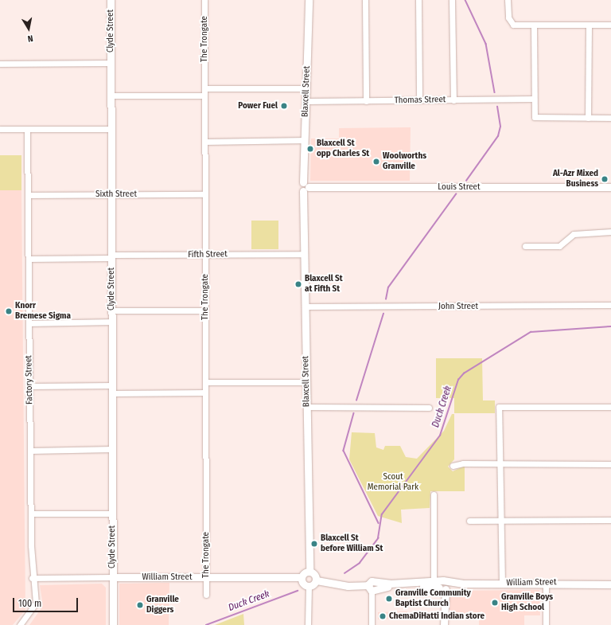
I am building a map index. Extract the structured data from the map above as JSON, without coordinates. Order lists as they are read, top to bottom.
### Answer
{
  "streets": {
    "street": [
      "Clyde Street",
      "The Trongate",
      "Blaxcell Street",
      "Thomas Street",
      "Louis Street",
      "Sixth Street",
      "Fifth Street",
      "John Street",
      "Factory Street",
      "William Street"
    ]
  },
  "crossings": [
    ["Clyde Street", "Sixth Street"],
    ["Clyde Street", "Fifth Street"],
    ["Clyde Street", "William Street"],
    ["The Trongate", "Sixth Street"],
    ["The Trongate", "Fifth Street"],
    ["The Trongate", "William Street"],
    ["Blaxcell Street", "Thomas Street"],
    ["Blaxcell Street", "Louis Street"],
    ["Blaxcell Street", "Fifth Street"],
    ["Blaxcell Street", "John Street"],
    ["Blaxcell Street", "William Street"],
    ["Sixth Street", "Factory Street"],
    ["Fifth Street", "Factory Street"],
    ["Factory Street", "William Street"]
  ],
  "water": ["Duck Creek"],
  "parks": ["Scout Memorial Park"],
  "places": [
    "Power Fuel",
    "Blaxcell St opp Charles St",
    "Woolworths Granville",
    "Al-Azr Mixed Business",
    "Blaxcell St at Fifth St",
    "Knorr Bremese Sigma",
    "Blaxcell St before William St",
    "Granville Community Baptist Church",
    "Granville Boys High School",
    "Granville Diggers",
    "ChemaDiHatti Indian store"
  ],
  "scale_bar": "100 m",
  "north": "bottom"
}
